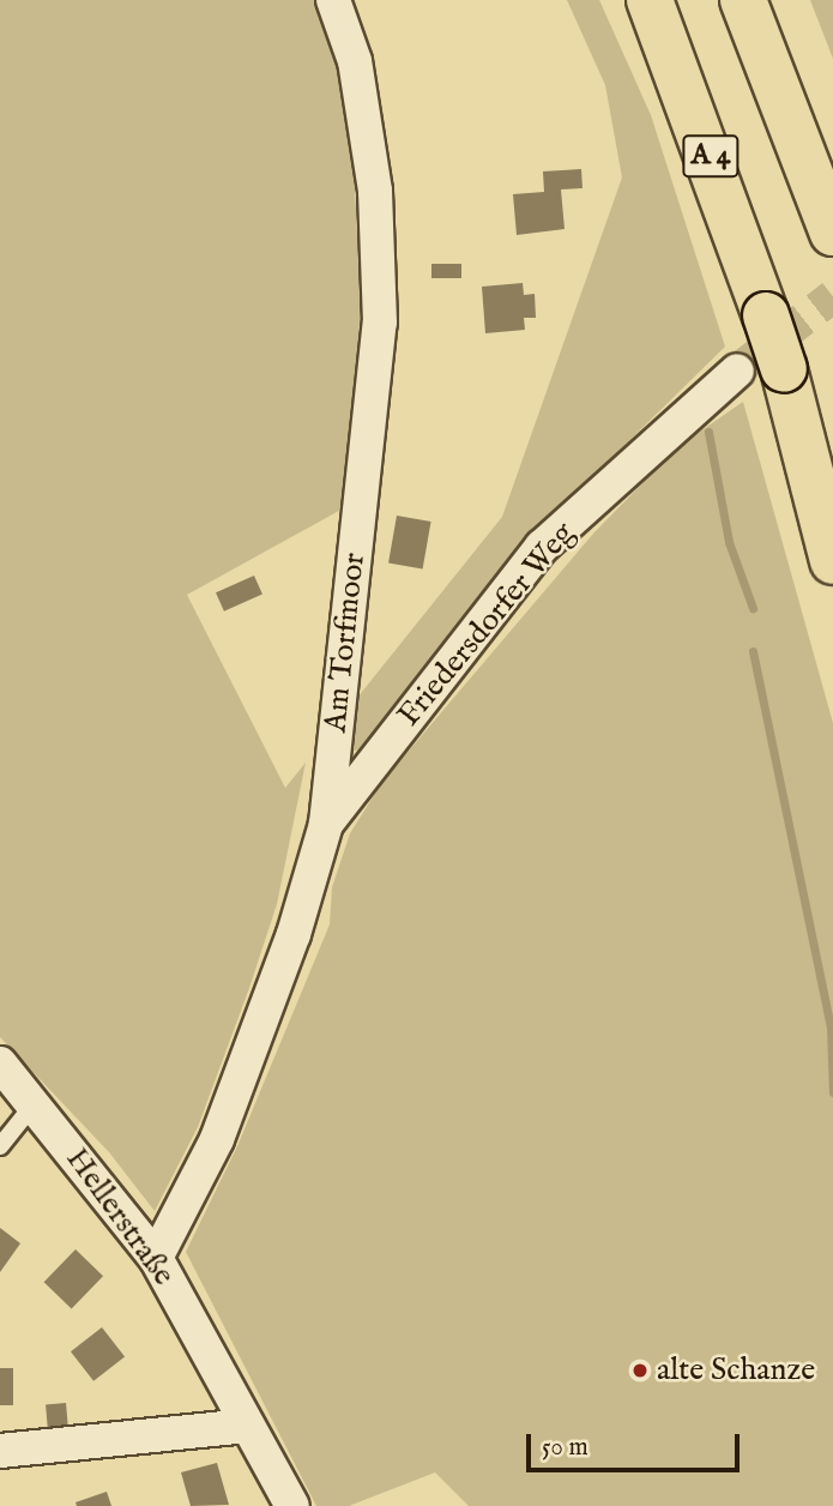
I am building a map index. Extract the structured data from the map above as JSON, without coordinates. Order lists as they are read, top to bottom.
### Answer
{
  "streets": {
    "highway": ["A 4"],
    "street": ["Friedersdorfer Weg", "Am Torfmoor", "Hellerstraße"]
  },
  "crossings": [
    ["Friedersdorfer Weg", "Am Torfmoor"],
    ["Am Torfmoor", "Hellerstraße"]
  ],
  "places": ["alte Schanze"],
  "scale_bar": "50 m"
}
